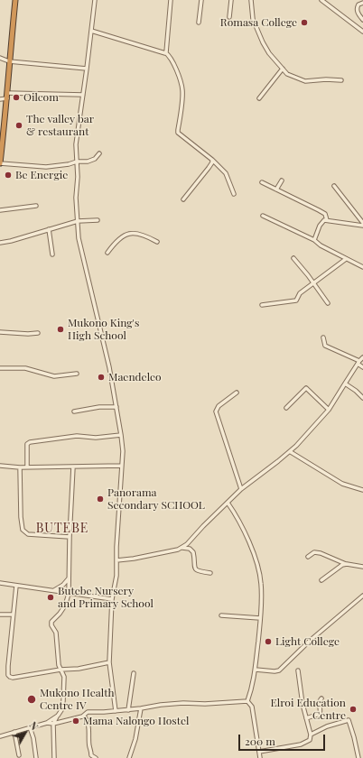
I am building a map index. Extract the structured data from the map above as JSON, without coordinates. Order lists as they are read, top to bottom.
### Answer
{
  "districts": ["BUTEBE"],
  "places": [
    "Romasa College",
    "Oilcom",
    "The valley bar & restaurant",
    "Be Energie",
    "Mukono King's High School",
    "Maendeleo",
    "Panorama Secondary SCHOOL",
    "Butebe Nursery and Primary School",
    "Light College",
    "Mukono Health Centre IV",
    "Elroi Education Centre",
    "Mama Nalongo Hostel"
  ],
  "scale_bar": "200 m",
  "north": "top right"
}
